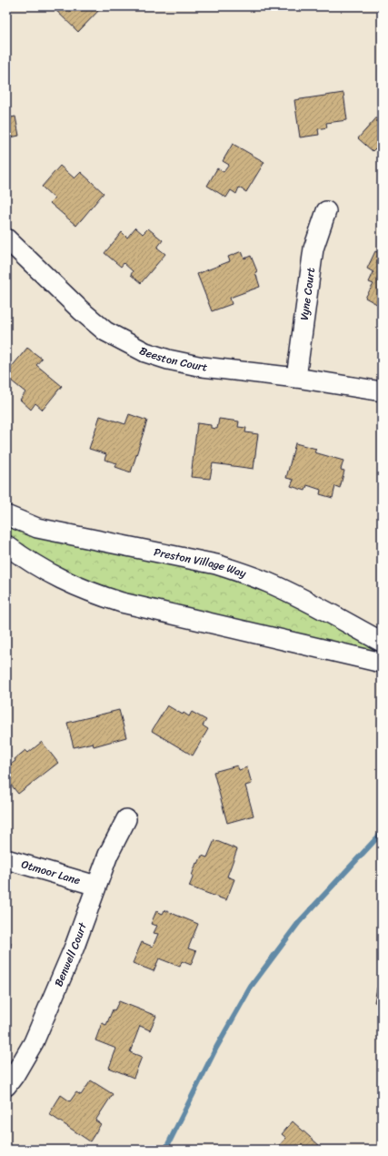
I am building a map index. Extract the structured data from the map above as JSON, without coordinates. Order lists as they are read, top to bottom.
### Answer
{
  "streets": {
    "street": [
      "Vyne Court",
      "Beeston Court",
      "Preston Village Way",
      "Otmoor Lane",
      "Benwell Court"
    ]
  },
  "crossings": [
    ["Vyne Court", "Beeston Court"],
    ["Otmoor Lane", "Benwell Court"]
  ]
}
